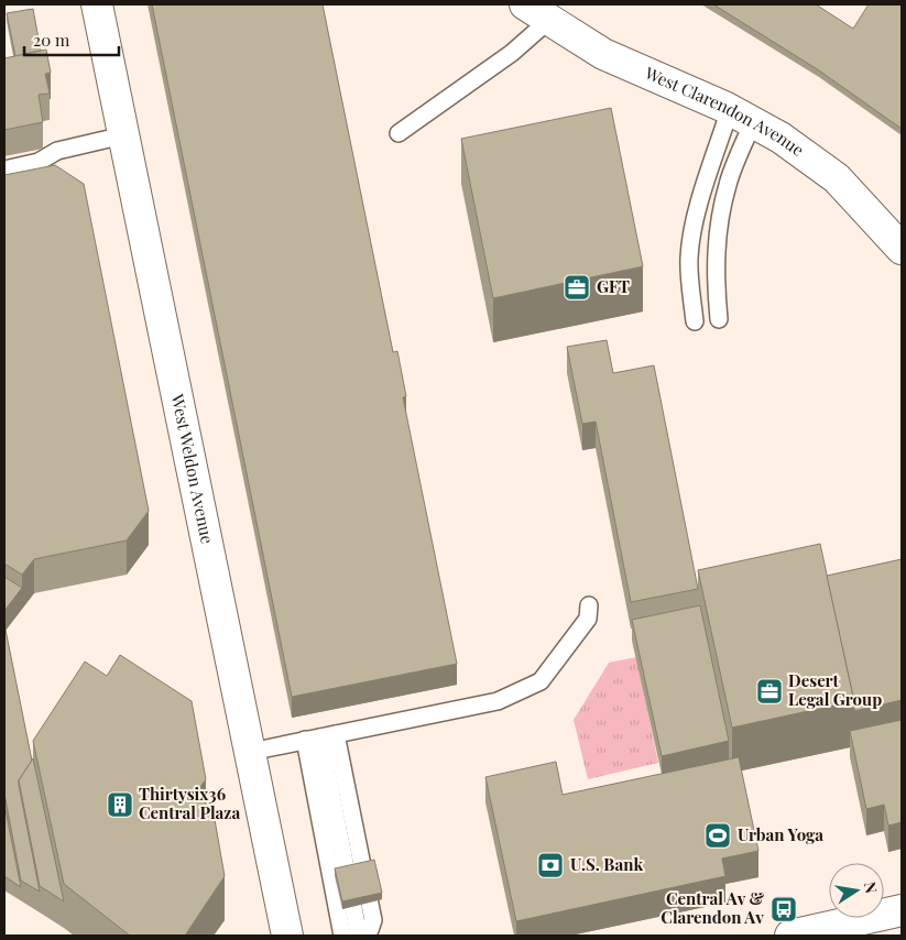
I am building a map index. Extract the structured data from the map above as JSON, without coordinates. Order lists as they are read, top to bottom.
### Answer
{
  "streets": {
    "street": ["West Clarendon Avenue", "West Weldon Avenue"]
  },
  "places": {
    "office": ["GFT", "Desert Legal Group"],
    "building": ["Thirtysix36 Central Plaza"],
    "sports": ["Urban Yoga"],
    "bank": ["U.S. Bank"],
    "bus stop": ["Central Av & Clarendon Av"]
  },
  "scale_bar": "20 m",
  "north": "right"
}
